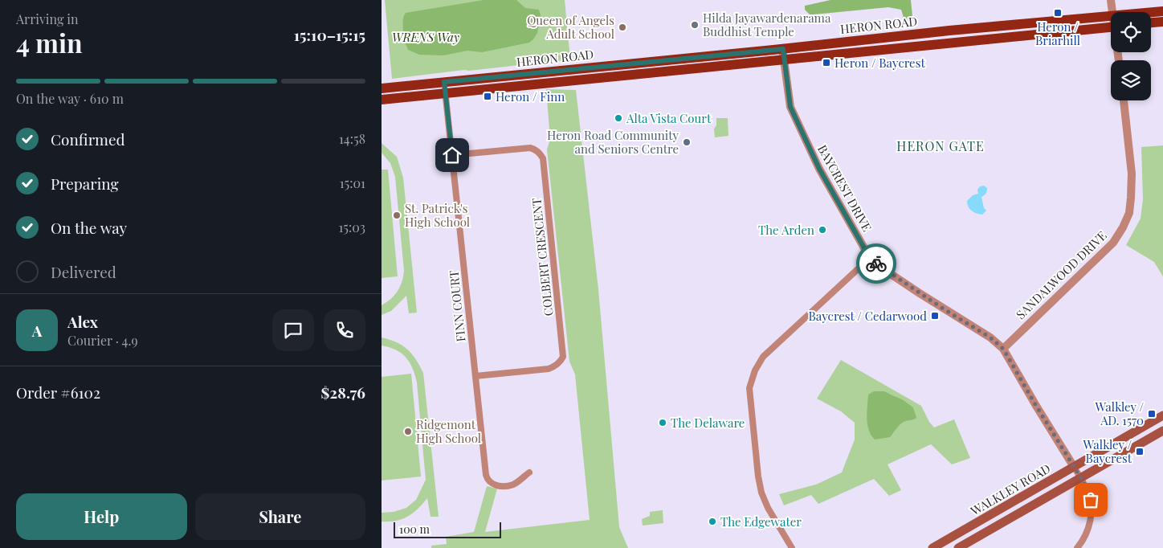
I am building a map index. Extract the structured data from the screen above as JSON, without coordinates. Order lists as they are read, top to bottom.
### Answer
{
  "streets": {
    "main road": ["HERON ROAD", "WALKLEY ROAD"],
    "street": [
      "BAYCREST DRIVE",
      "COLBERT CRESCENT",
      "SANDALWOOD DRIVE",
      "FINN COURT"
    ]
  },
  "crossings": [
    ["HERON ROAD", "BAYCREST DRIVE"],
    ["HERON ROAD", "FINN COURT"],
    ["BAYCREST DRIVE", "SANDALWOOD DRIVE"],
    ["BAYCREST DRIVE", "WALKLEY ROAD"],
    ["COLBERT CRESCENT", "FINN COURT"]
  ],
  "districts": ["HERON GATE"],
  "parks": ["WRENS Way"],
  "places": {
    "transit": [
      "Heron / Briarhill",
      "Heron / Baycrest",
      "Heron / Finn",
      "Baycrest / Cedarwood",
      "Walkley / AD. 1570",
      "Walkley / Baycrest"
    ],
    "other": [
      "Hilda Jayawardenarama Buddhist Temple",
      "Queen of Angels Adult School",
      "Alta Vista Court",
      "Heron Road Community and Seniors Centre",
      "St. Patrick's High School",
      "The Arden",
      "The Delaware",
      "Ridgemont High School",
      "The Edgewater"
    ]
  },
  "scale_bar": "100 m",
  "page": {
    "heading": ["4 min", "Arriving in", "15:10–15:15"],
    "panel": [
      "Alex",
      "Courier · 4.9",
      "Order #6102",
      "$28.76"
    ],
    "bar": "On the way · 610 m",
    "list": [
      ["Confirmed", "14:58"],
      ["Preparing", "15:01"],
      ["On the way", "15:03"],
      "Delivered"
    ],
    "round": "A",
    "buttons": ["Help", "Share"],
    "scale": "100 m"
  }
}
